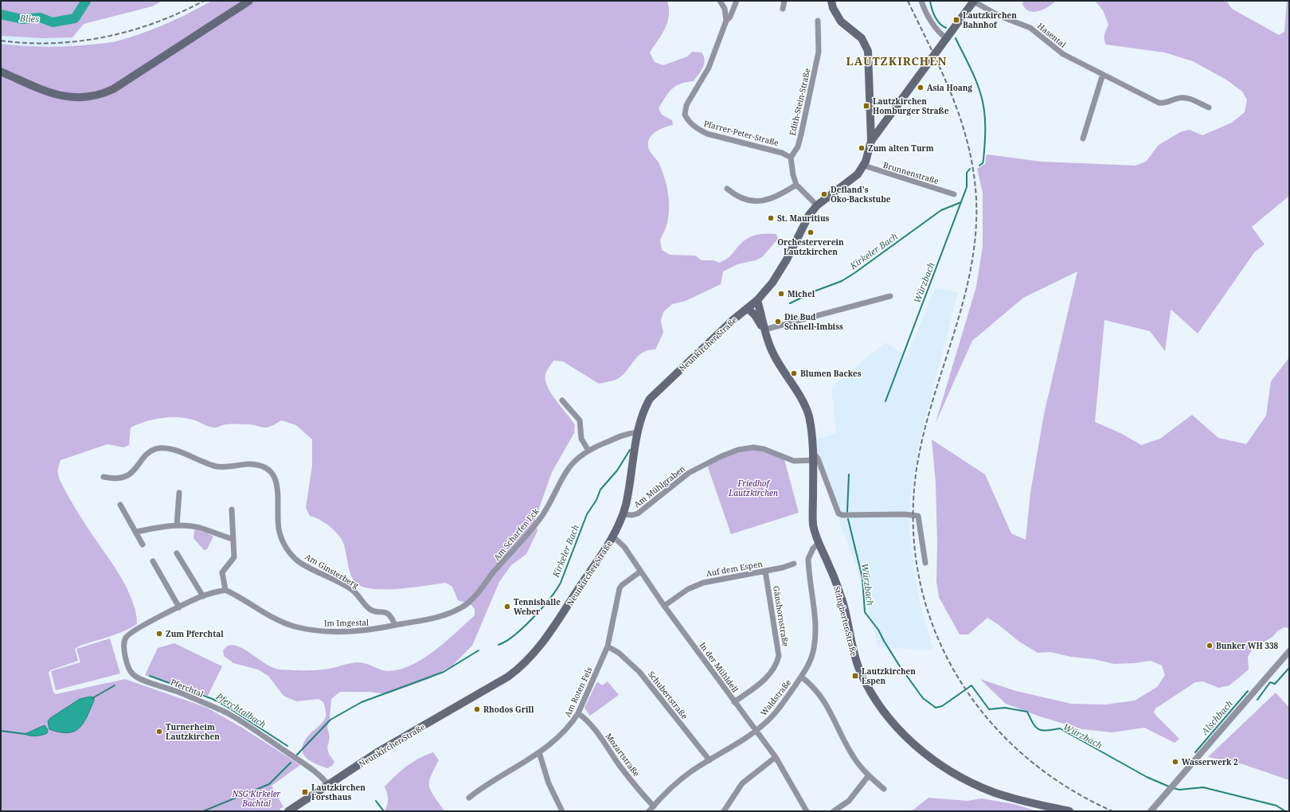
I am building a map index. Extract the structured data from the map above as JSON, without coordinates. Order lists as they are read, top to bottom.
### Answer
{
  "streets": {
    "main road": ["Neunkircher Straße", "St.Ingberter Straße"],
    "street": [
      "Hasental",
      "Edith-Stein-Straße",
      "Pfarrer-Peter-Straße",
      "Brunnenstraße",
      "Am Mühlgraben",
      "Am Scharfen Eck",
      "Auf dem Espen",
      "Am Ginsterberg",
      "Gänshornstraße",
      "Im Imgestal",
      "In der Mühldell",
      "Pferchtal",
      "Am Roten Fels",
      "Schubertstraße",
      "Waldstraße",
      "Mozartstraße"
    ]
  },
  "crossings": [
    ["Edith-Stein-Straße", "Pfarrer-Peter-Straße"],
    ["Brunnenstraße", "Neunkircher Straße"],
    ["Neunkircher Straße", "Am Mühlgraben"],
    ["Neunkircher Straße", "Am Scharfen Eck"],
    ["Neunkircher Straße", "St.Ingberter Straße"],
    ["Neunkircher Straße", "In der Mühldell"],
    ["Neunkircher Straße", "Pferchtal"],
    ["Am Mühlgraben", "St.Ingberter Straße"],
    ["Am Scharfen Eck", "Im Imgestal"],
    ["Auf dem Espen", "Gänshornstraße"],
    ["Auf dem Espen", "In der Mühldell"],
    ["Am Ginsterberg", "Im Imgestal"],
    ["Gänshornstraße", "In der Mühldell"],
    ["St.Ingberter Straße", "Waldstraße"],
    ["In der Mühldell", "Am Roten Fels"],
    ["In der Mühldell", "Waldstraße"],
    ["Am Roten Fels", "Schubertstraße"],
    ["Am Roten Fels", "Mozartstraße"],
    ["Schubertstraße", "Waldstraße"],
    ["Waldstraße", "Mozartstraße"]
  ],
  "districts": ["LAUTZKIRCHEN"],
  "water": [
    "Blies",
    "Kirkeler Bach",
    "Würzbach",
    "Pferchtalbach",
    "Alschbach"
  ],
  "parks": ["Friedhof Lautzkirchen", "NSG Kirkeler Bachtal"],
  "places": {
    "transit": [
      "Lautzkirchen Bahnhof",
      "Lautzkirchen Homburger Straße",
      "Lautzkirchen Espen",
      "Lautzkirchen Forsthaus"
    ],
    "other": [
      "Asia Hoang",
      "Zum alten Turm",
      "Defland's Öko-Backstube",
      "St. Mauritius",
      "Orchesterverein Lautzkirchen",
      "Michel",
      "Die Bud Schnell-Imbiss",
      "Blumen Backes",
      "Tennishalle Weber",
      "Zum Pferchtal",
      "Bunker WH 338",
      "Rhodos Grill",
      "Turnerheim Lautzkirchen",
      "Wasserwerk 2"
    ]
  }
}
